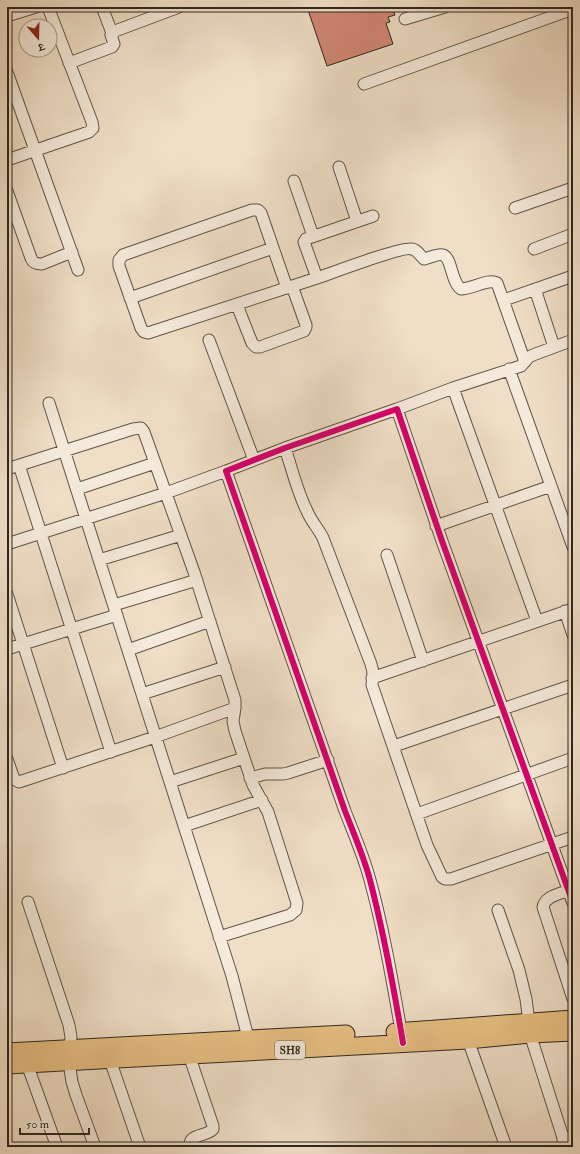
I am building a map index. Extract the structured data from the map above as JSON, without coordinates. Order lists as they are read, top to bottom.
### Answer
{
  "streets": {
    "main road": ["SH8"]
  },
  "scale_bar": "50 m",
  "north": "bottom"
}
